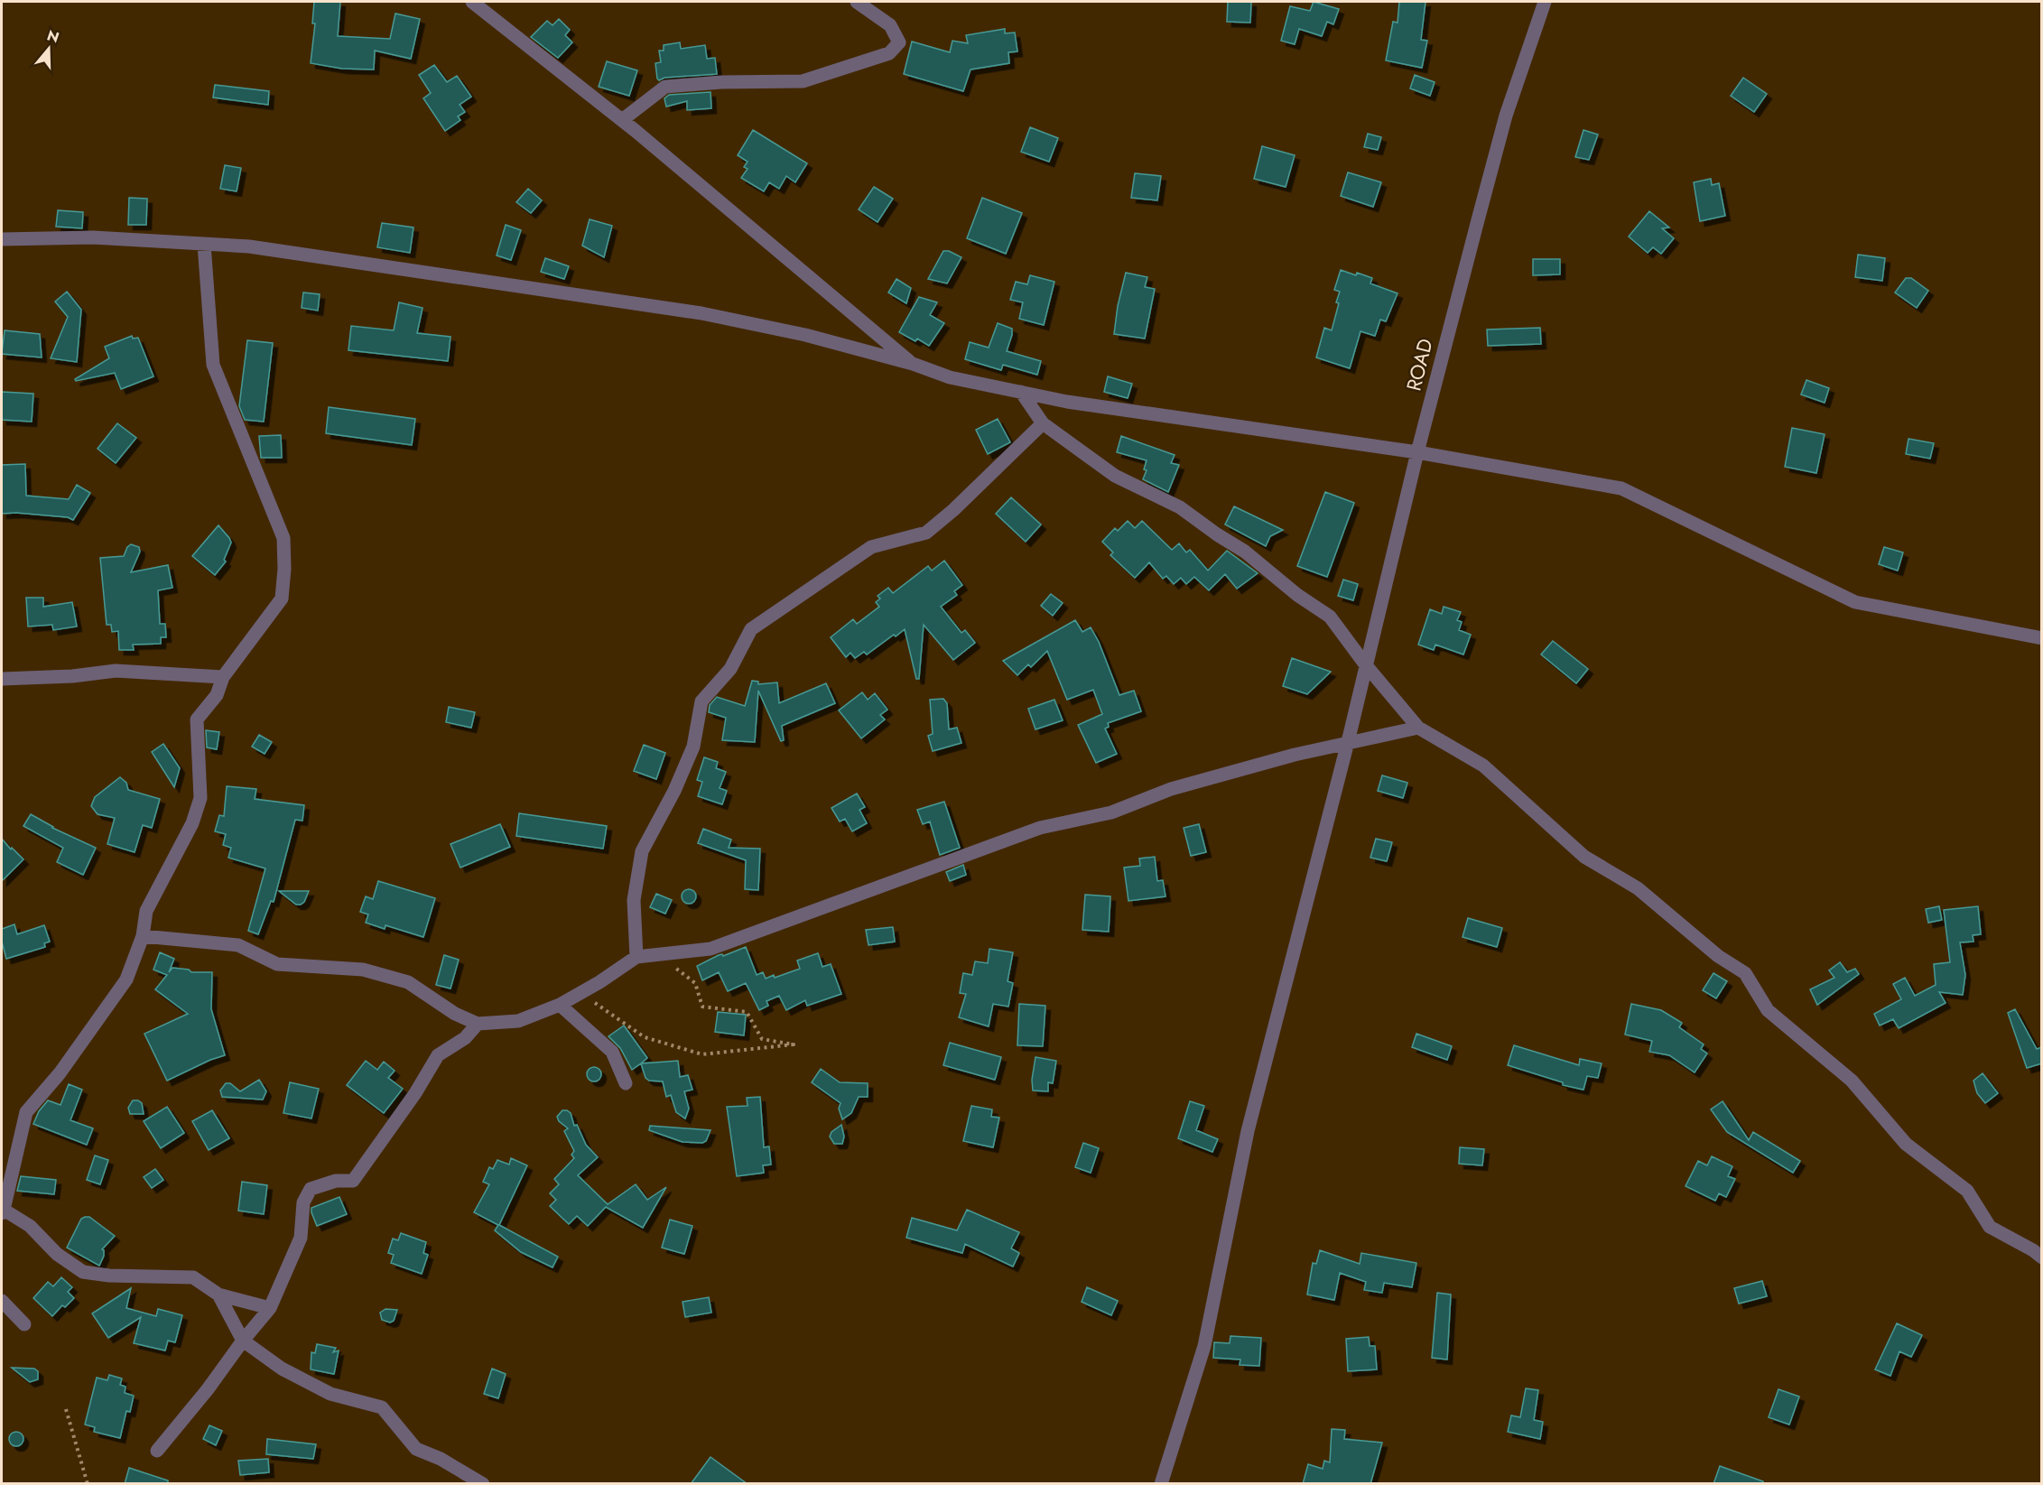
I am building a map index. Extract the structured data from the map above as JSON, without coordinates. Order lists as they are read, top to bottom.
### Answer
{
  "streets": {
    "street": ["ROAD"]
  },
  "north": "top"
}
